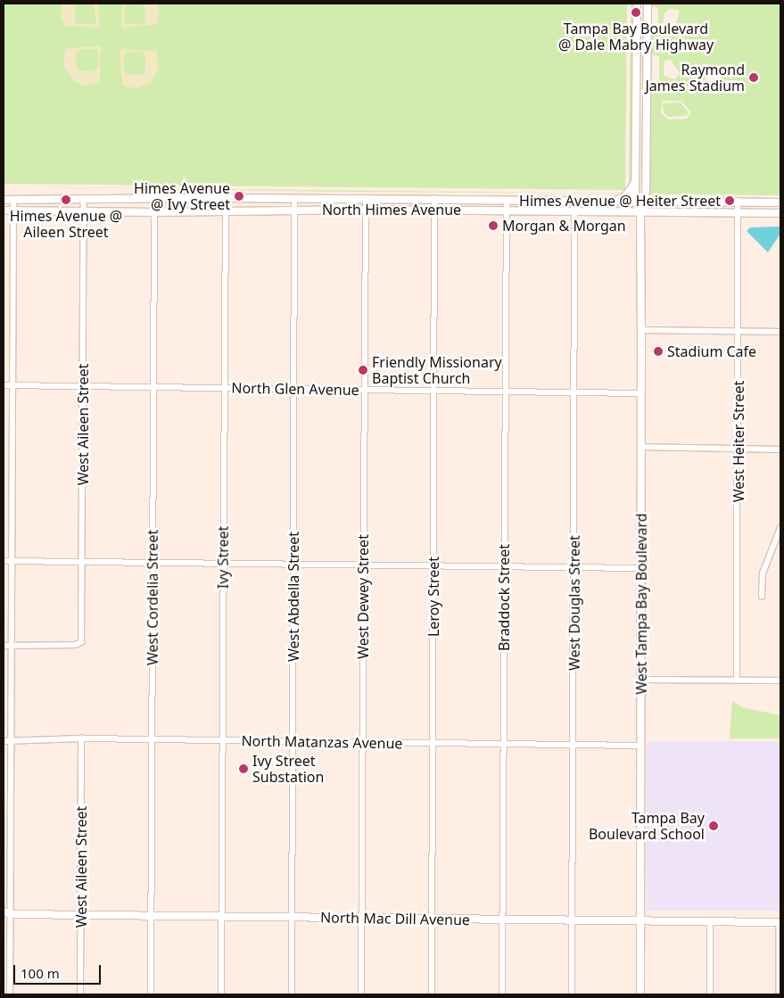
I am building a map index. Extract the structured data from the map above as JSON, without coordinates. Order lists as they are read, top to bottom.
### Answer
{
  "streets": {
    "street": [
      "North Himes Avenue",
      "North Glen Avenue",
      "West Aileen Street",
      "West Heiter Street",
      "Ivy Street",
      "West Abdella Street",
      "West Dewey Street",
      "Leroy Street",
      "West Cordelia Street",
      "Braddock Street",
      "West Douglas Street",
      "West Tampa Bay Boulevard",
      "North Matanzas Avenue",
      "North Mac Dill Avenue"
    ]
  },
  "crossings": [
    ["North Himes Avenue", "West Aileen Street"],
    ["North Himes Avenue", "West Heiter Street"],
    ["North Himes Avenue", "Ivy Street"],
    ["North Himes Avenue", "West Abdella Street"],
    ["North Himes Avenue", "West Dewey Street"],
    ["North Himes Avenue", "Leroy Street"],
    ["North Himes Avenue", "West Cordelia Street"],
    ["North Himes Avenue", "Braddock Street"],
    ["North Himes Avenue", "West Douglas Street"],
    ["North Himes Avenue", "West Tampa Bay Boulevard"],
    ["North Glen Avenue", "West Aileen Street"],
    ["North Glen Avenue", "Ivy Street"],
    ["North Glen Avenue", "West Abdella Street"],
    ["North Glen Avenue", "West Dewey Street"],
    ["North Glen Avenue", "Leroy Street"],
    ["North Glen Avenue", "West Cordelia Street"],
    ["North Glen Avenue", "Braddock Street"],
    ["North Glen Avenue", "West Douglas Street"],
    ["North Glen Avenue", "West Tampa Bay Boulevard"],
    ["West Aileen Street", "North Matanzas Avenue"],
    ["West Aileen Street", "North Mac Dill Avenue"],
    ["Ivy Street", "North Matanzas Avenue"],
    ["Ivy Street", "North Mac Dill Avenue"],
    ["West Abdella Street", "North Matanzas Avenue"],
    ["West Abdella Street", "North Mac Dill Avenue"],
    ["West Dewey Street", "North Matanzas Avenue"],
    ["West Dewey Street", "North Mac Dill Avenue"],
    ["Leroy Street", "North Matanzas Avenue"],
    ["Leroy Street", "North Mac Dill Avenue"],
    ["West Cordelia Street", "North Matanzas Avenue"],
    ["West Cordelia Street", "North Mac Dill Avenue"],
    ["Braddock Street", "North Matanzas Avenue"],
    ["Braddock Street", "North Mac Dill Avenue"],
    ["West Douglas Street", "North Matanzas Avenue"],
    ["West Douglas Street", "North Mac Dill Avenue"],
    ["West Tampa Bay Boulevard", "North Matanzas Avenue"],
    ["West Tampa Bay Boulevard", "North Mac Dill Avenue"]
  ],
  "places": [
    "Tampa Bay Boulevard @ Dale Mabry Highway",
    "Raymond James Stadium",
    "Himes Avenue @ Ivy Street",
    "Himes Avenue @ Aileen Street",
    "Himes Avenue @ Heiter Street",
    "Morgan & Morgan",
    "Stadium Cafe",
    "Friendly Missionary Baptist Church",
    "Ivy Street Substation",
    "Tampa Bay Boulevard School"
  ],
  "scale_bar": "100 m"
}
